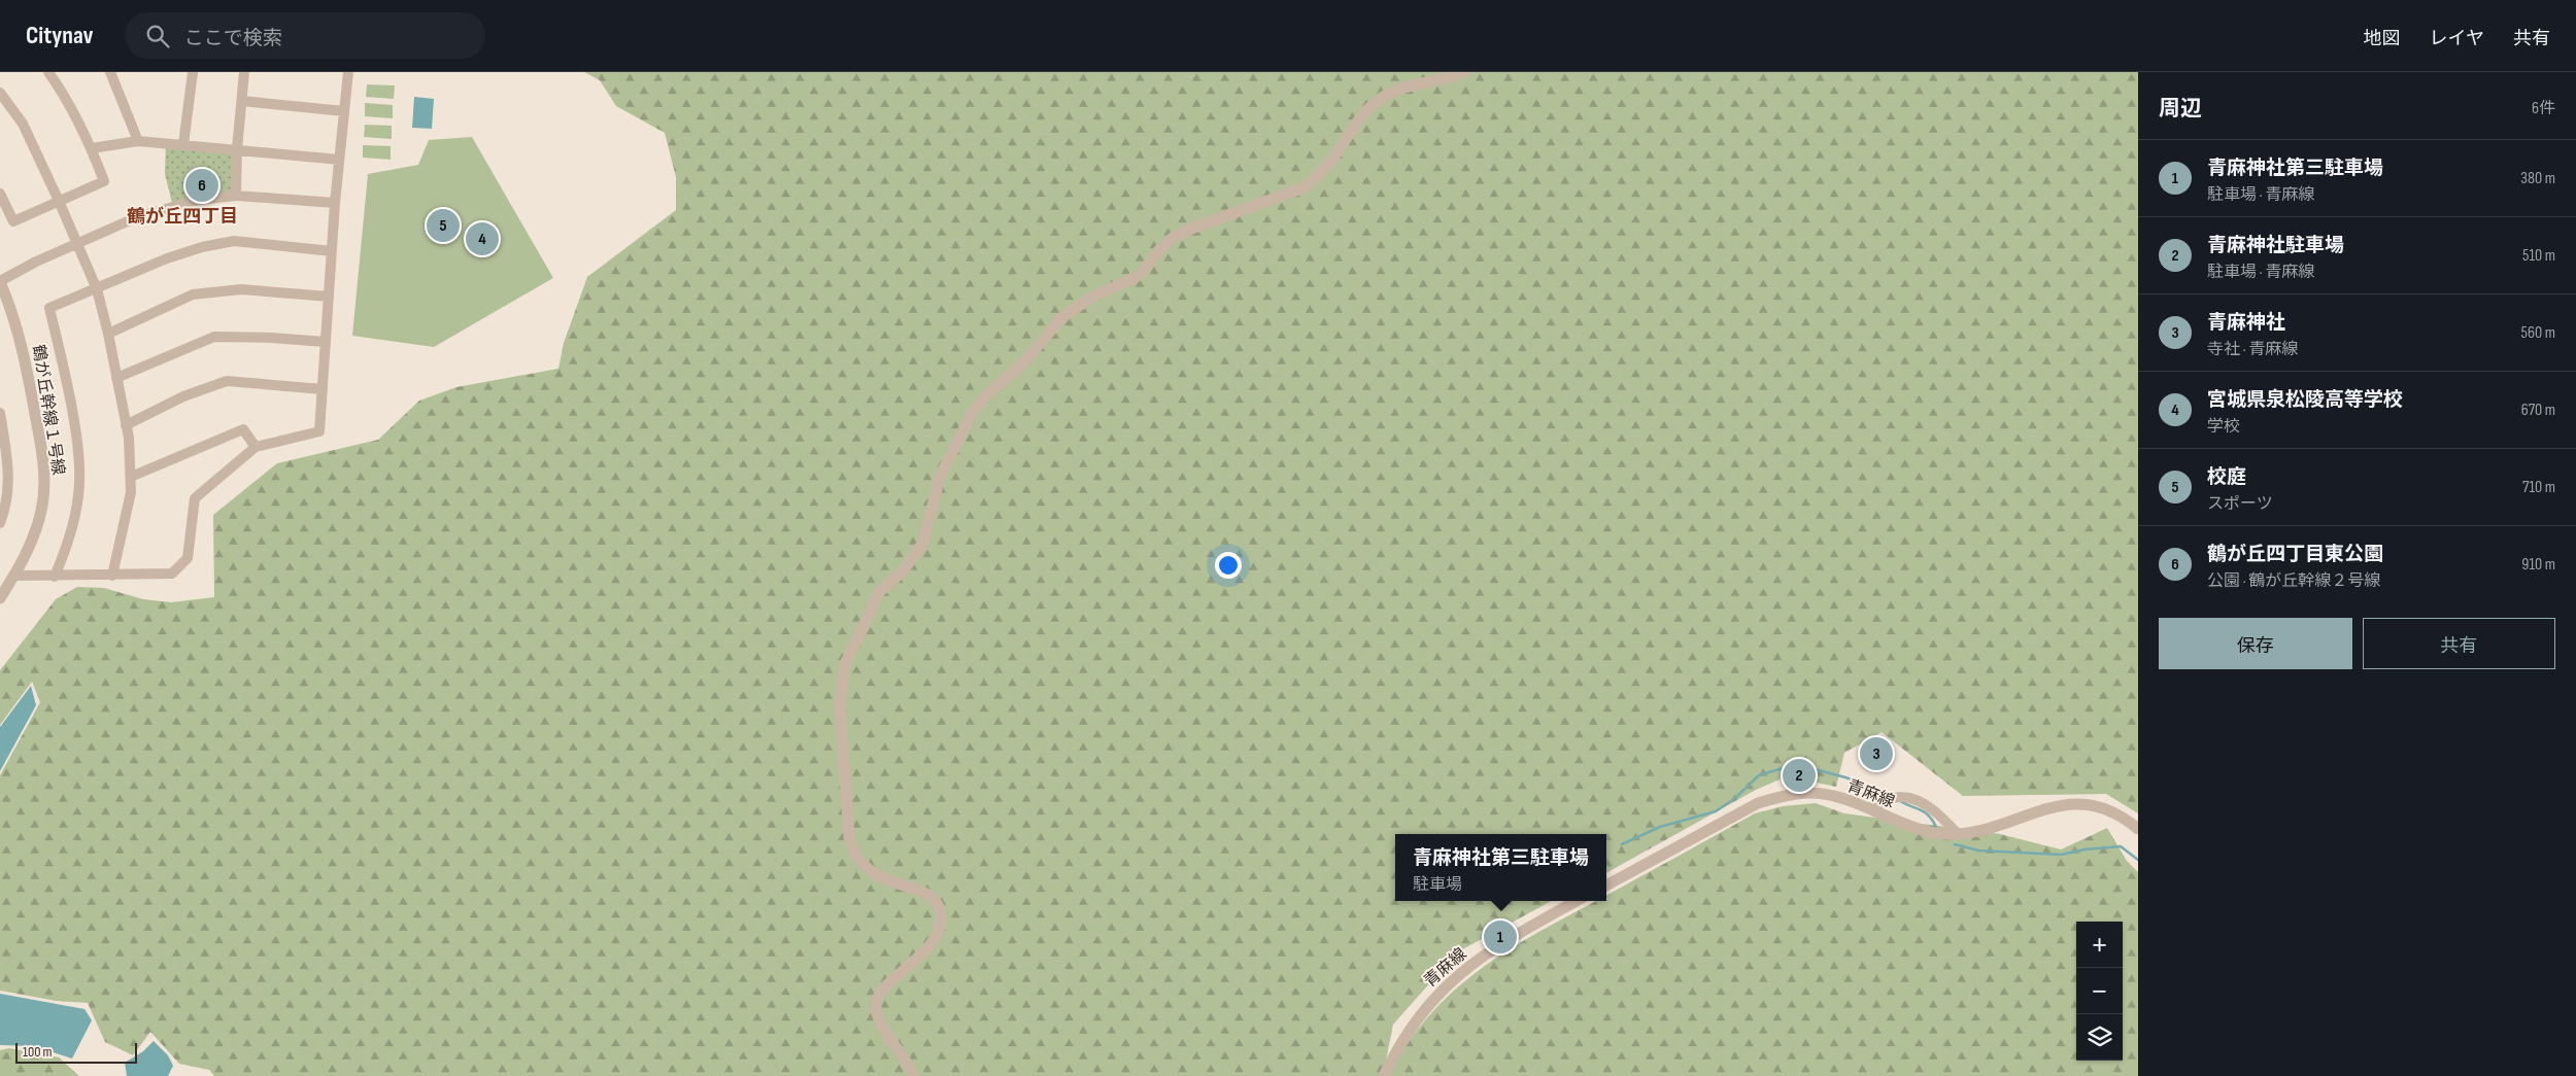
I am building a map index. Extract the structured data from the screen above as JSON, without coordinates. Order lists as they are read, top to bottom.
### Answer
{
  "streets": {
    "street": ["鶴が丘幹線１号線", "青麻線"]
  },
  "districts": ["鶴が丘四丁目"],
  "scale_bar": "100 m",
  "page": {
    "header": "Citynav",
    "search": "ここで検索",
    "nav": ["地図", "レイヤ", "共有"],
    "heading": ["周辺", "6件"],
    "list": [
      {
        "mark": "1",
        "name": "青麻神社第三駐車場",
        "note": "駐車場 · 青麻線",
        "value": "380 m"
      },
      {
        "mark": "2",
        "name": "青麻神社駐車場",
        "note": "駐車場 · 青麻線",
        "value": "510 m"
      },
      {
        "mark": "3",
        "name": "青麻神社",
        "note": "寺社 · 青麻線",
        "value": "560 m"
      },
      {
        "mark": "4",
        "name": "宮城県泉松陵高等学校",
        "note": "学校",
        "value": "670 m"
      },
      {
        "mark": "5",
        "name": "校庭",
        "note": "スポーツ",
        "value": "710 m"
      },
      {
        "mark": "6",
        "name": "鶴が丘四丁目東公園",
        "note": "公園 · 鶴が丘幹線２号線",
        "value": "910 m"
      }
    ],
    "pins": [
      "6",
      "5",
      "4",
      "3",
      "2",
      "1"
    ],
    "buttons": ["保存", "共有"],
    "popup": ["青麻神社第三駐車場", "駐車場"],
    "map_buttons": ["+", "−"],
    "scale": "100 m"
  }
}
